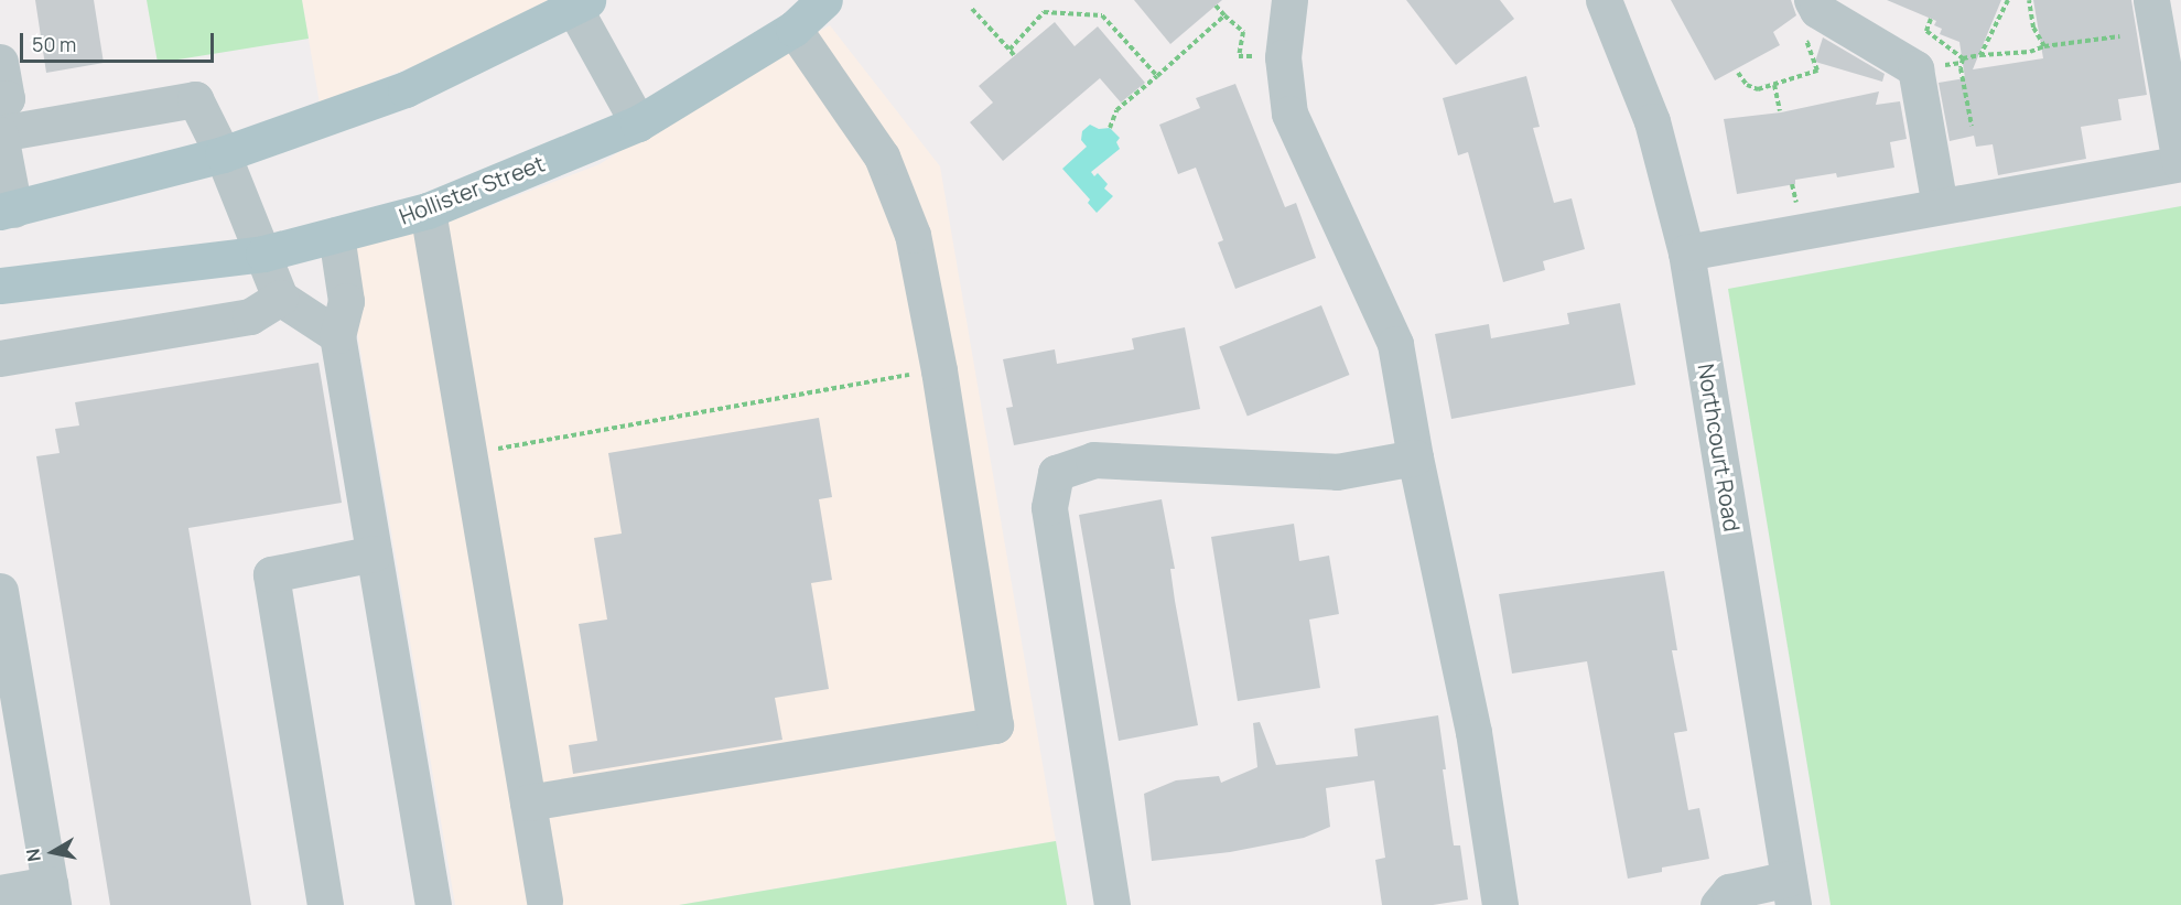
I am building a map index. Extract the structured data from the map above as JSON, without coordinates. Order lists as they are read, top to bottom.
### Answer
{
  "streets": {
    "main road": ["Hollister Street"],
    "street": ["Northcourt Road"]
  },
  "scale_bar": "50 m",
  "north": "left"
}
